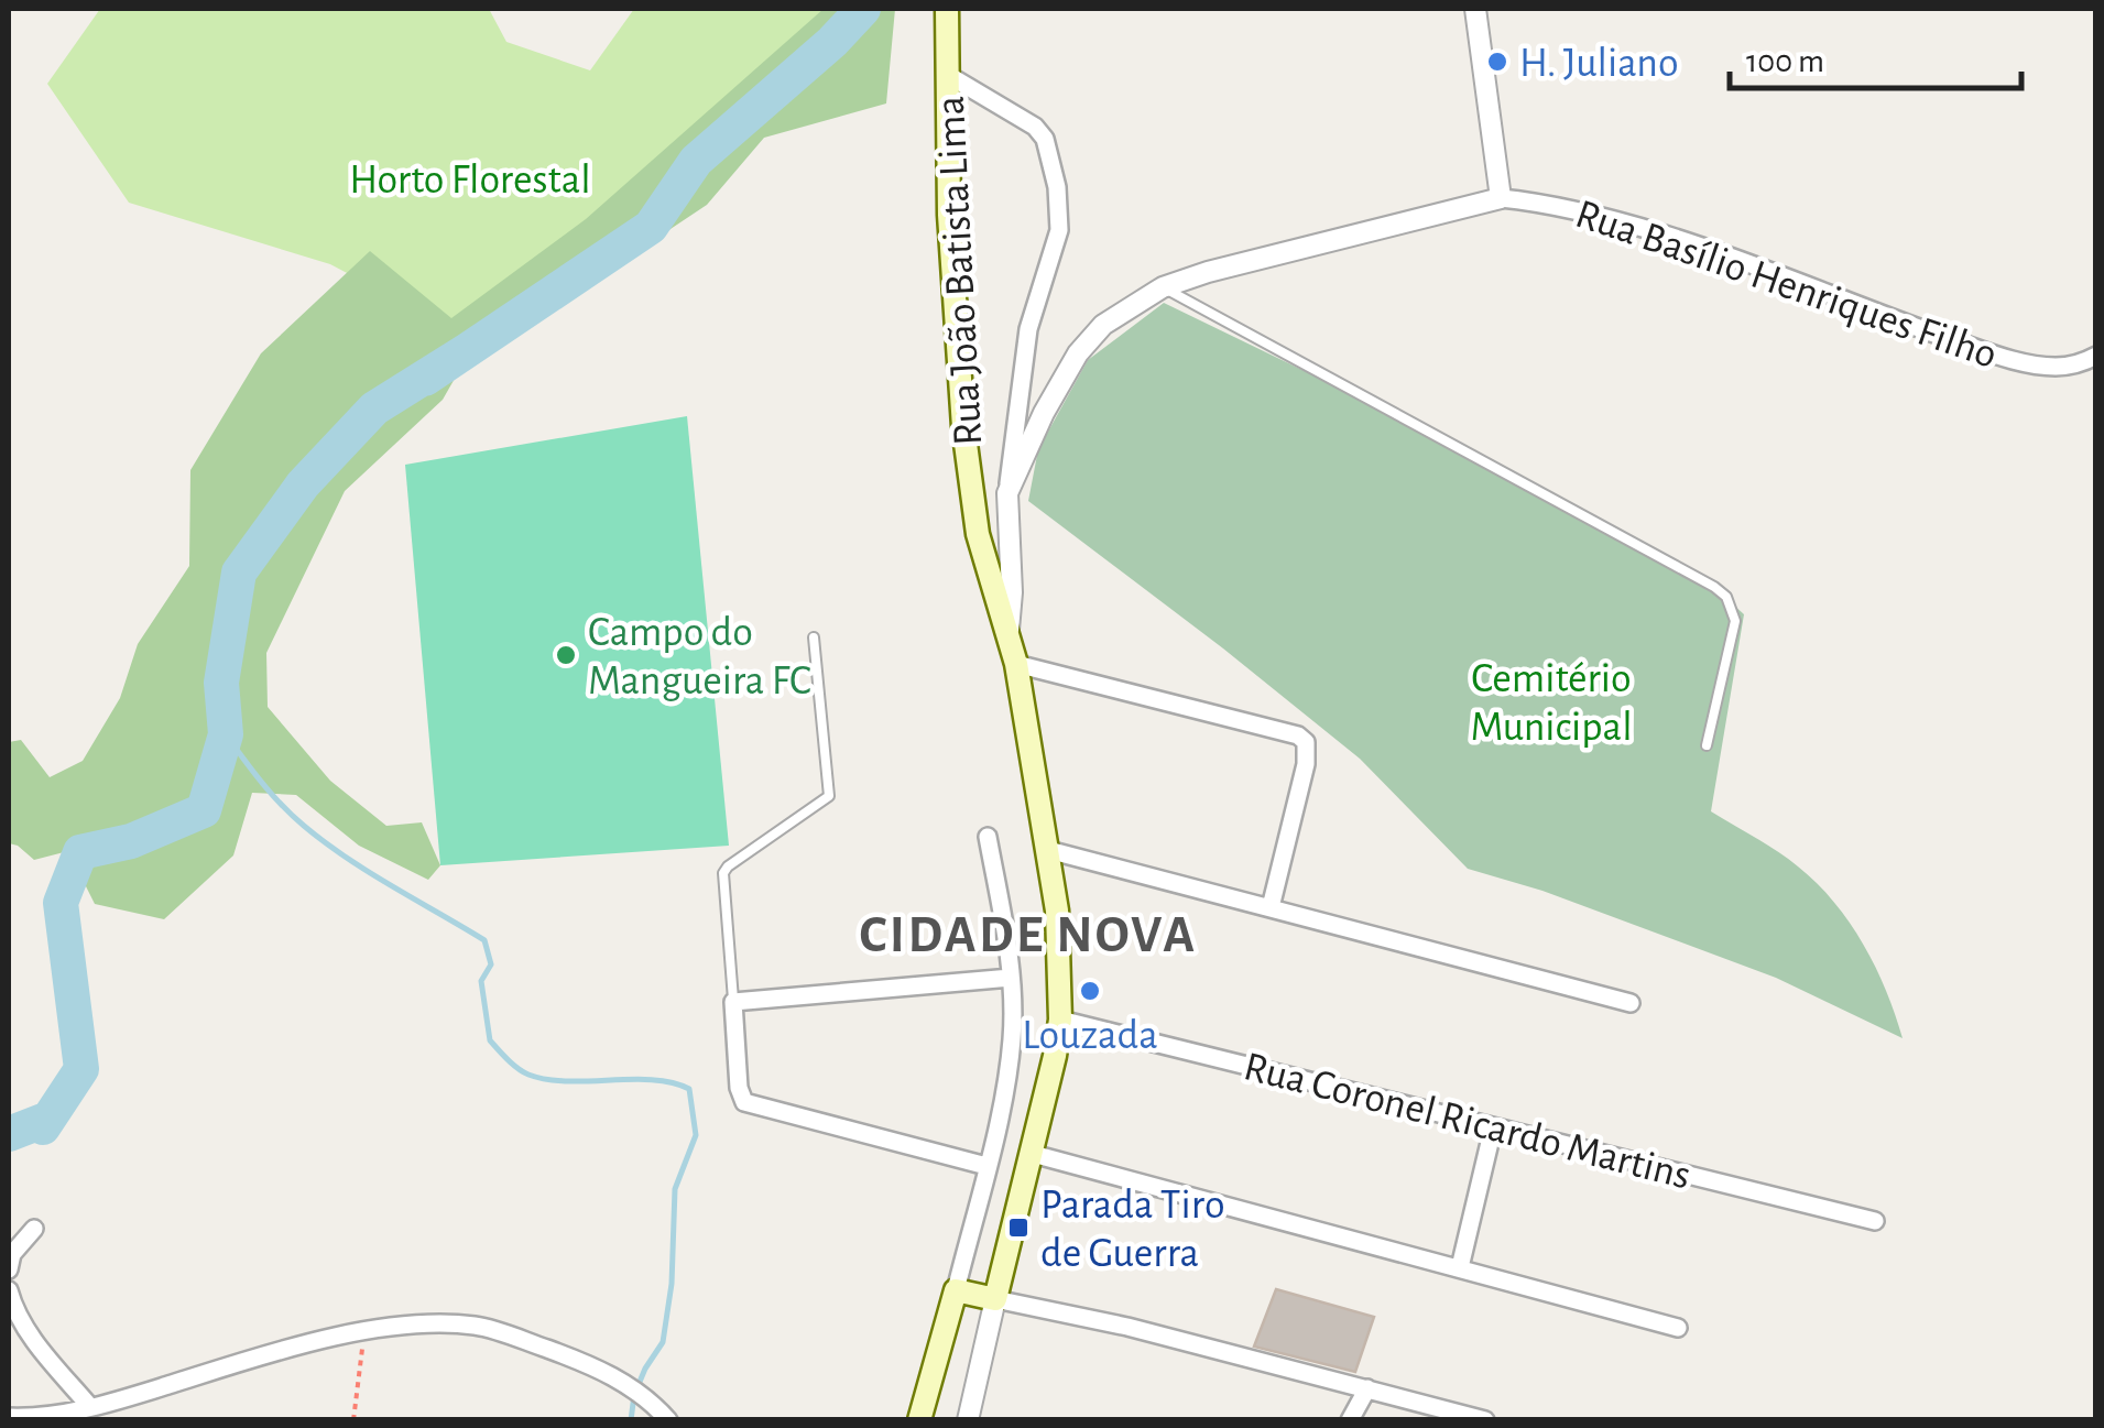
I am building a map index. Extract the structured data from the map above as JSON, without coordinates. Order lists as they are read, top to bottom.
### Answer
{
  "streets": {
    "main road": ["Rua João Batista Lima"],
    "street": ["Rua Basílio Henriques Filho", "Rua Coronel Ricardo Martins"]
  },
  "crossings": [
    ["Rua João Batista Lima", "Rua Basílio Henriques Filho"],
    ["Rua João Batista Lima", "Rua Coronel Ricardo Martins"]
  ],
  "districts": ["CIDADE NOVA"],
  "parks": ["Horto Florestal", "Cemitério Municipal"],
  "places": {
    "other": ["H. Juliano", "Campo do Mangueira FC", "Louzada"],
    "transit": ["Parada Tiro de Guerra"]
  },
  "scale_bar": "100 m"
}
